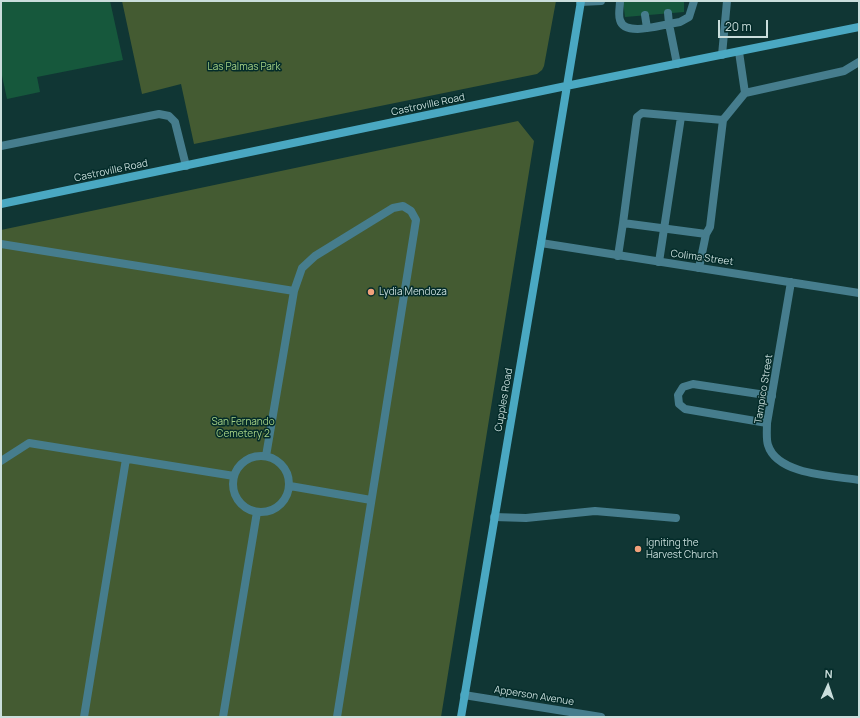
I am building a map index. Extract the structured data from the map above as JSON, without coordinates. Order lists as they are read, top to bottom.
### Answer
{
  "streets": {
    "main road": ["Castroville Road", "Cupples Road"],
    "street": ["Colima Street", "Tampico Street", "Apperson Avenue"]
  },
  "crossings": [
    ["Castroville Road", "Cupples Road"],
    ["Colima Street", "Tampico Street"],
    ["Colima Street", "Cupples Road"],
    ["Cupples Road", "Apperson Avenue"]
  ],
  "parks": ["Las Palmas Park", "San Fernando Cemetery 2"],
  "places": ["Lydia Mendoza", "Igniting the Harvest Church"],
  "scale_bar": "20 m",
  "north": "top"
}
